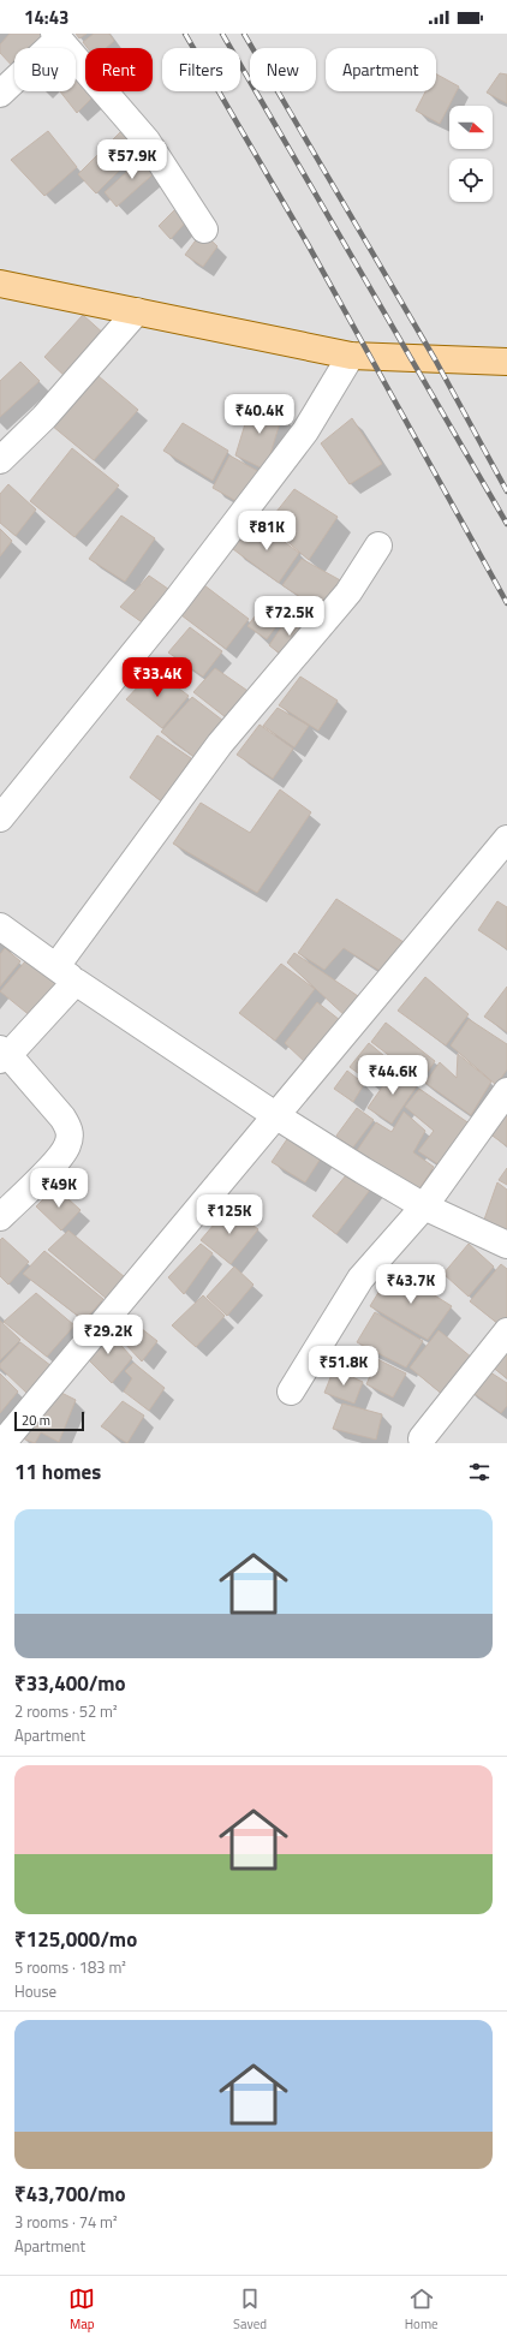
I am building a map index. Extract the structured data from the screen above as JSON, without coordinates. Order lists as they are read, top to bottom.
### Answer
{
  "scale_bar": "20 m",
  "north": "right",
  "page": {
    "status": "14:43",
    "chip": [
      "Buy",
      "Rent",
      "Filters",
      "New",
      "Apartment"
    ],
    "price": [
      "₹57.9K",
      "₹40.4K",
      "₹81K",
      "₹72.5K",
      "₹33.4K",
      "₹44.6K",
      "₹49K",
      "₹125K",
      "₹43.7K",
      "₹29.2K",
      "₹51.8K"
    ],
    "scale": "20 m",
    "heading": "11 homes",
    "list": [
      {
        "name": "₹33,400/mo",
        "note": "2 rooms · 52 m² · Apartment"
      },
      {
        "name": "₹125,000/mo",
        "note": "5 rooms · 183 m² · House"
      },
      {
        "name": "₹43,700/mo",
        "note": "3 rooms · 74 m² · Apartment"
      }
    ],
    "tabs": ["Map", "Saved", "Home"]
  }
}
